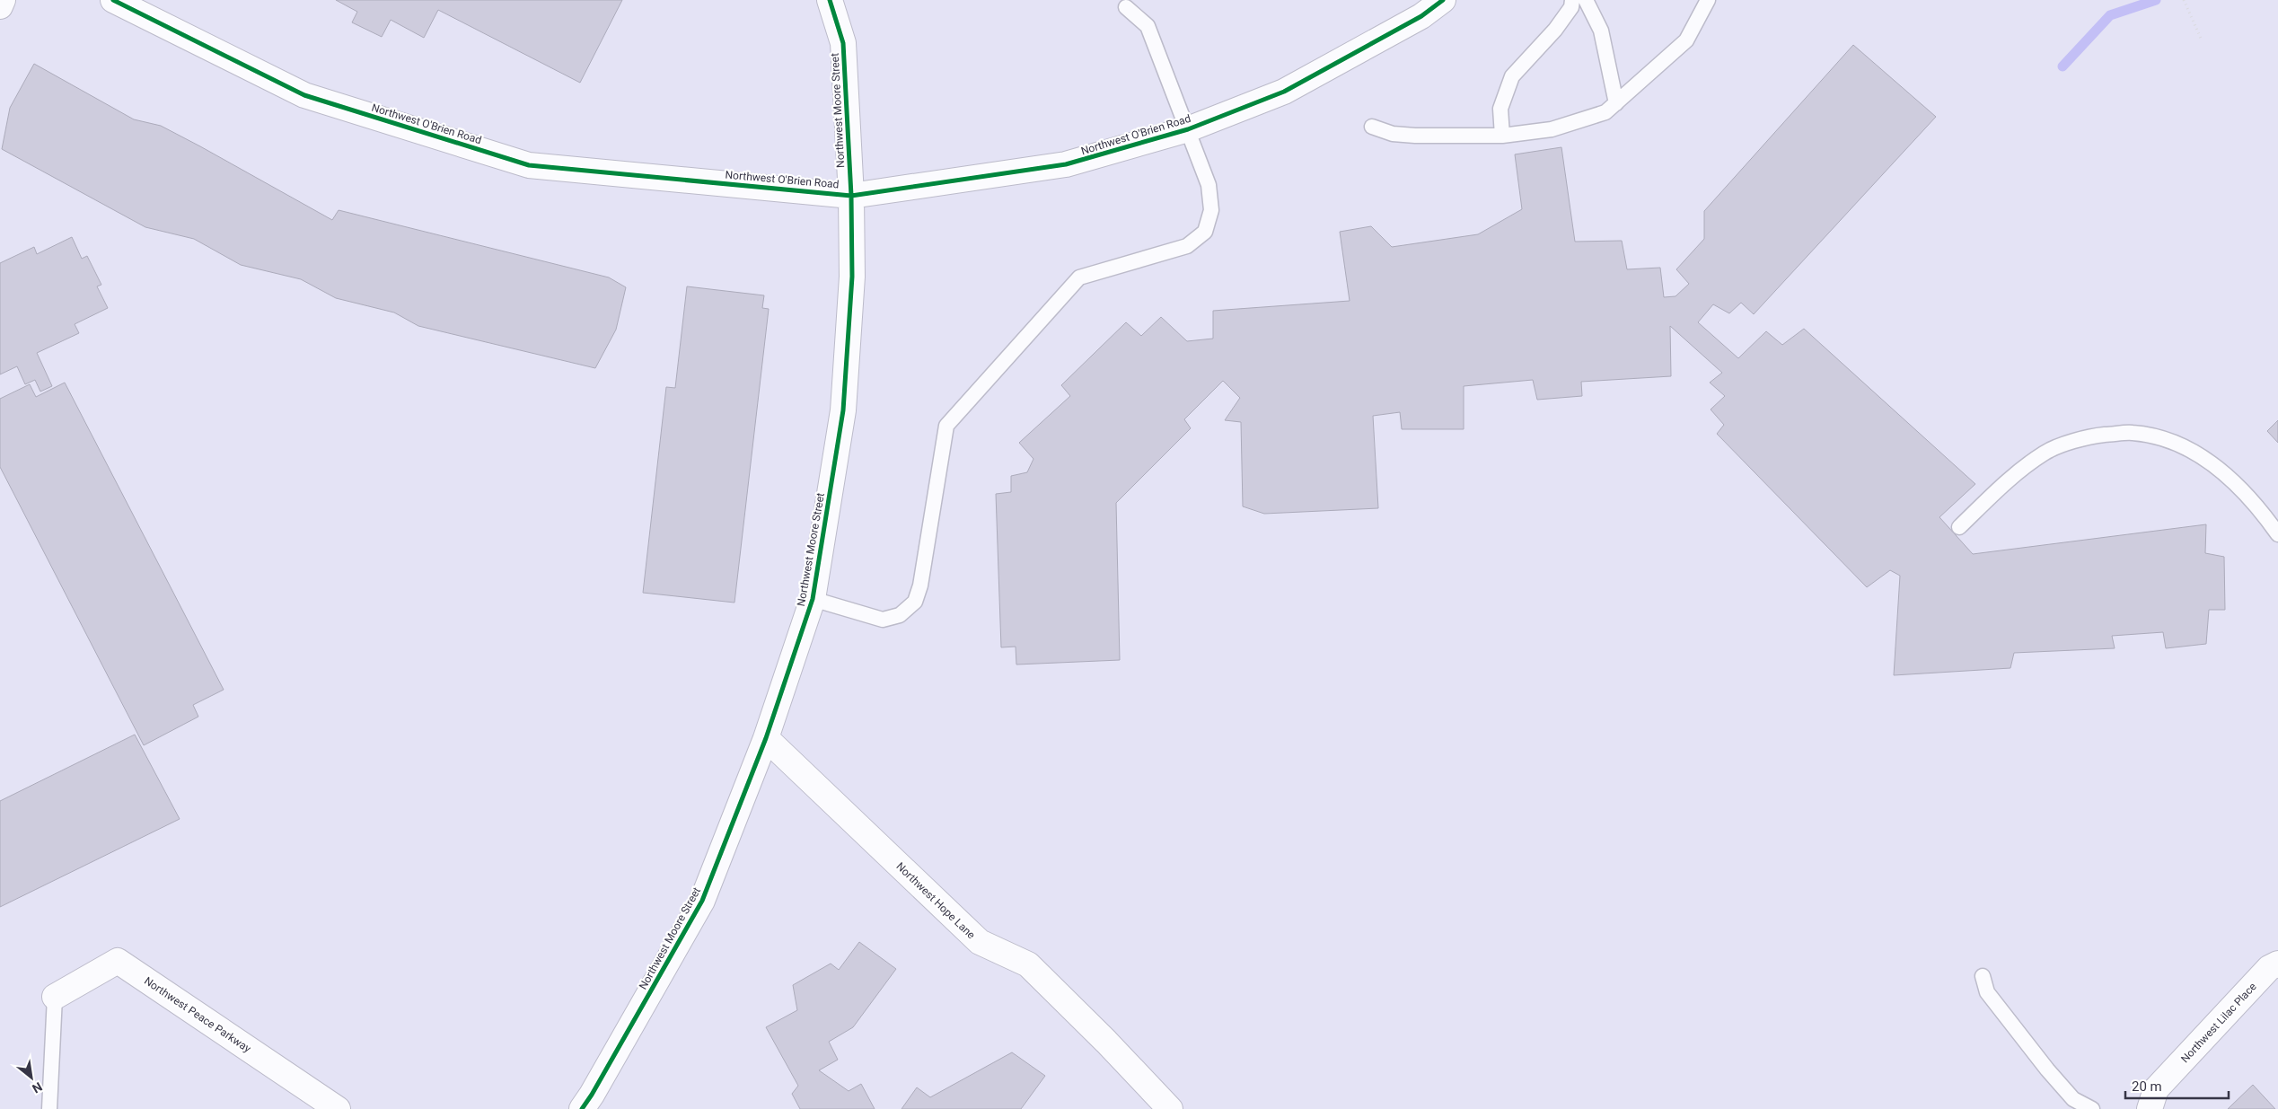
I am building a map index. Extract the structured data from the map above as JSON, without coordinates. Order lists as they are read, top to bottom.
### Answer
{
  "streets": {
    "street": [
      "Northwest Moore Street",
      "Northwest O'Brien Road",
      "Northwest Hope Lane",
      "Northwest Peace Parkway",
      "Northwest Lilac Place"
    ]
  },
  "crossings": [
    ["Northwest Moore Street", "Northwest O'Brien Road"],
    ["Northwest Moore Street", "Northwest Hope Lane"]
  ],
  "scale_bar": "20 m",
  "north": "bottom right"
}
